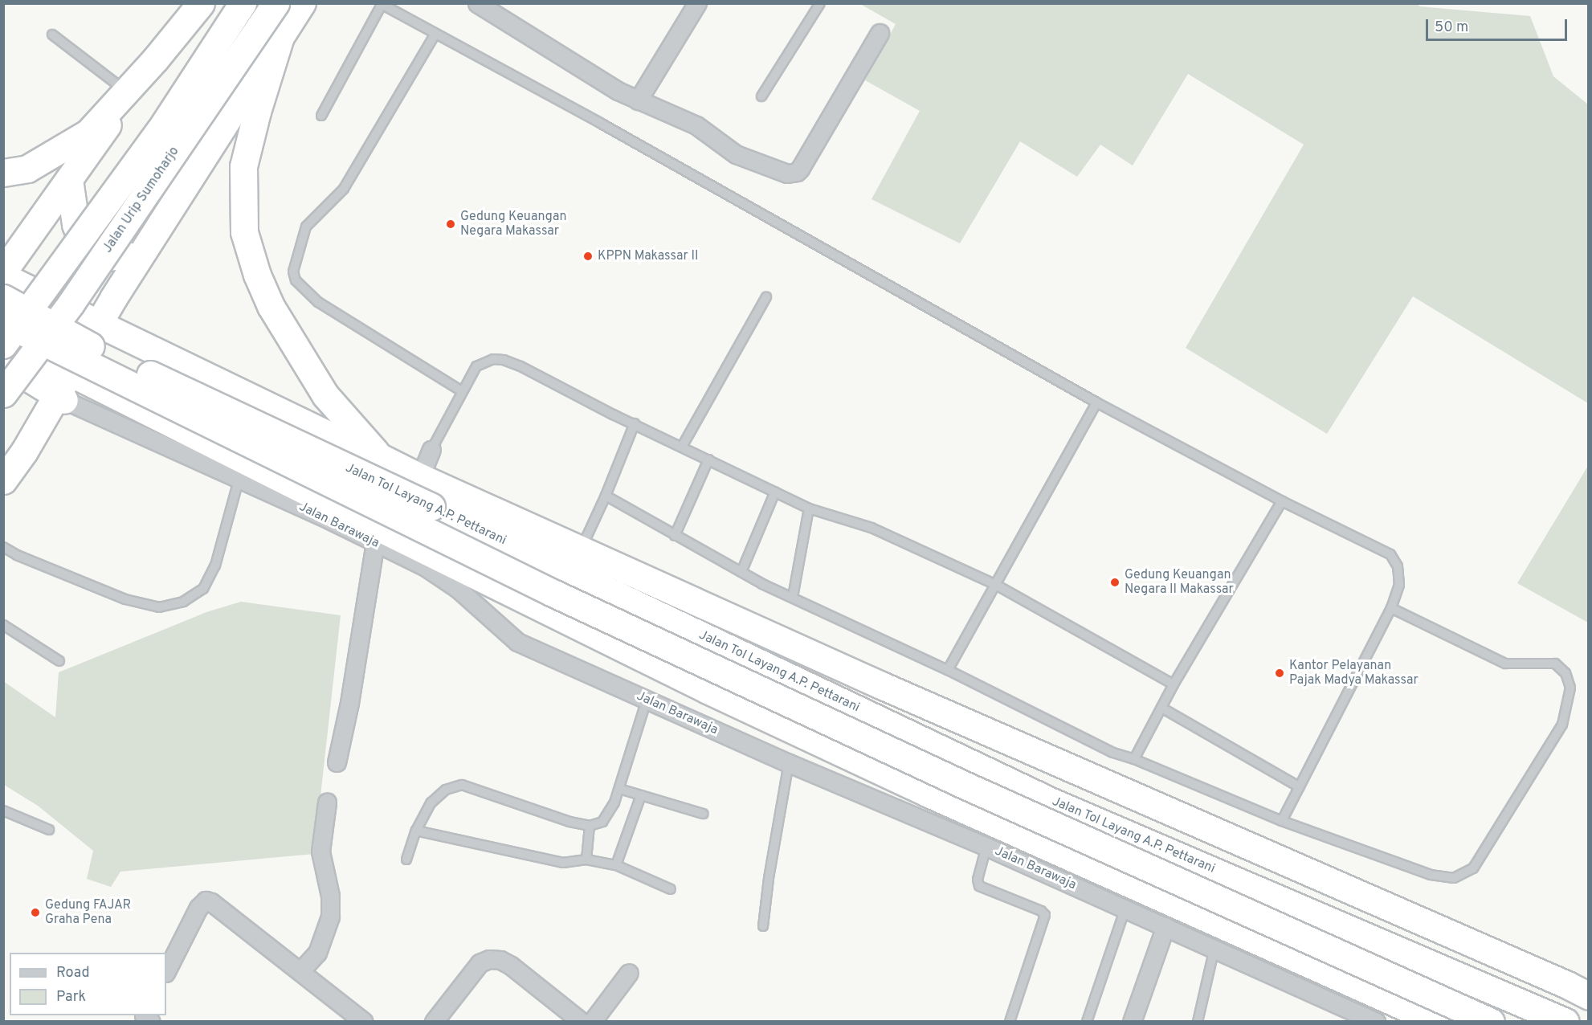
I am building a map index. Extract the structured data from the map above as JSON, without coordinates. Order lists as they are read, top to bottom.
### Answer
{
  "streets": {
    "highway": ["Jalan Urip Sumoharjo", "Jalan Tol Layang A.P. Pettarani", "Jalan Barawaja"]
  },
  "places": [
    "Gedung Keuangan Negara Makassar",
    "KPPN Makassar II",
    "Gedung Keuangan Negara II Makassar",
    "Kantor Pelayanan Pajak Madya Makassar",
    "Gedung FAJAR Graha Pena"
  ],
  "legend": ["Road", "Park"],
  "scale_bar": "50 m"
}
